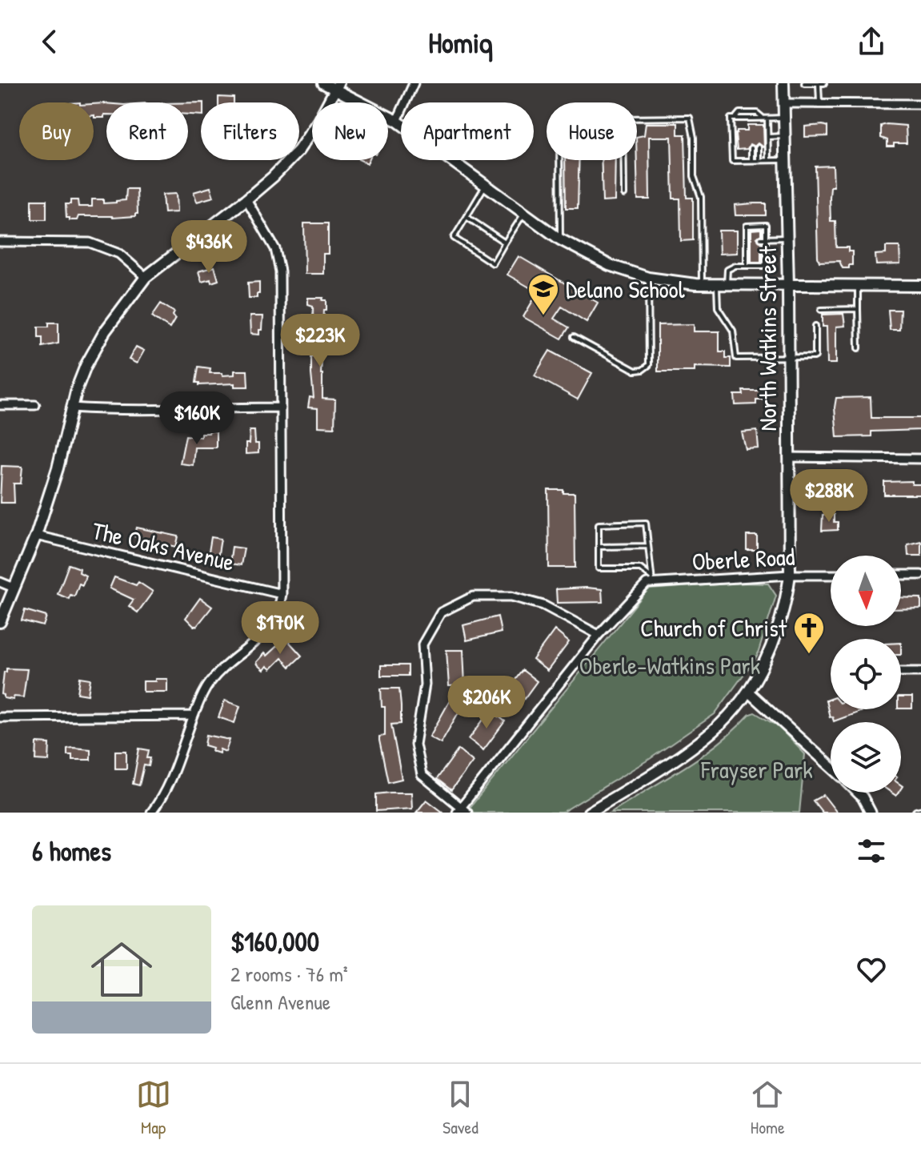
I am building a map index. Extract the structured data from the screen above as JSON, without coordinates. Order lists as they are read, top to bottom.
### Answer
{
  "streets": {
    "main road": ["North Watkins Street"],
    "street": ["The Oaks Avenue", "Oberle Road"]
  },
  "crossings": [
    ["North Watkins Street", "Oberle Road"]
  ],
  "parks": ["Oberle-Watkins Park", "Frayser Park"],
  "places": {
    "school or university": ["Delano School"],
    "church": ["Church of Christ"]
  },
  "north": "bottom",
  "page": {
    "header": "Homiq",
    "chip": [
      "Buy",
      "Rent",
      "Filters",
      "New",
      "Apartment",
      "House"
    ],
    "price": [
      "$436K",
      "$223K",
      "$160K",
      "$288K",
      "$170K",
      "$206K"
    ],
    "heading": "6 homes",
    "list": [
      {
        "name": "$160,000",
        "note": "2 rooms · 76 m² · Glenn Avenue"
      }
    ],
    "tabs": ["Map", "Saved", "Home"]
  }
}
